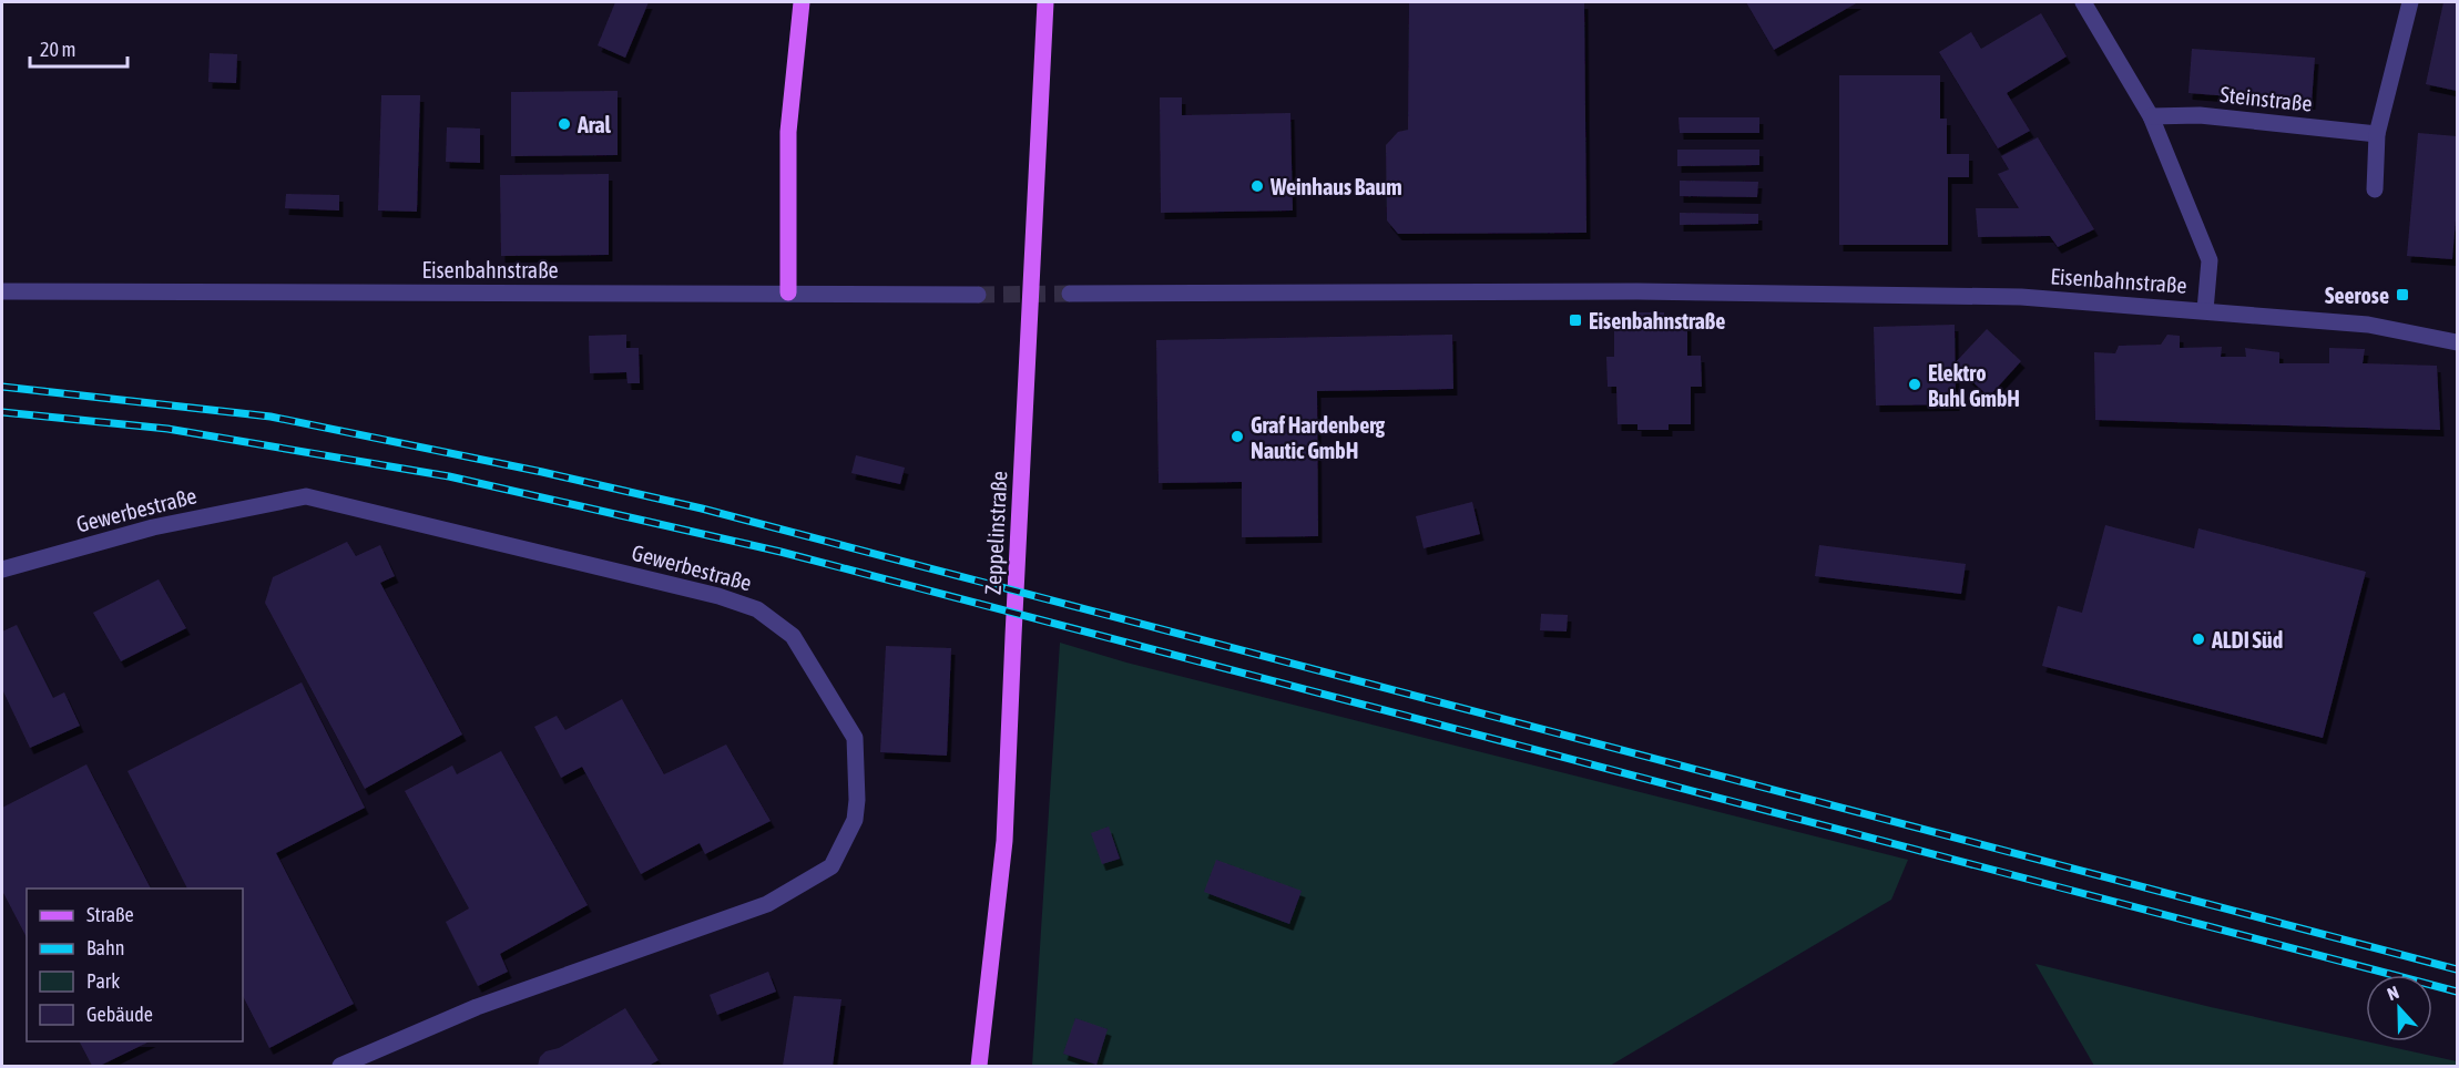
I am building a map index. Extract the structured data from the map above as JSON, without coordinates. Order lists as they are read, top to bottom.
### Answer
{
  "streets": {
    "main road": ["Zeppelinstraße"],
    "street": ["Steinstraße", "Eisenbahnstraße", "Gewerbestraße"]
  },
  "places": {
    "other": [
      "Aral",
      "Weinhaus Baum",
      "Elektro Buhl GmbH",
      "Graf Hardenberg Nautic GmbH",
      "ALDI Süd"
    ],
    "transit": ["Seerose", "Eisenbahnstraße"]
  },
  "legend": [
    "Straße",
    "Bahn",
    "Park",
    "Gebäude"
  ],
  "scale_bar": "20 m",
  "north": "top"
}
